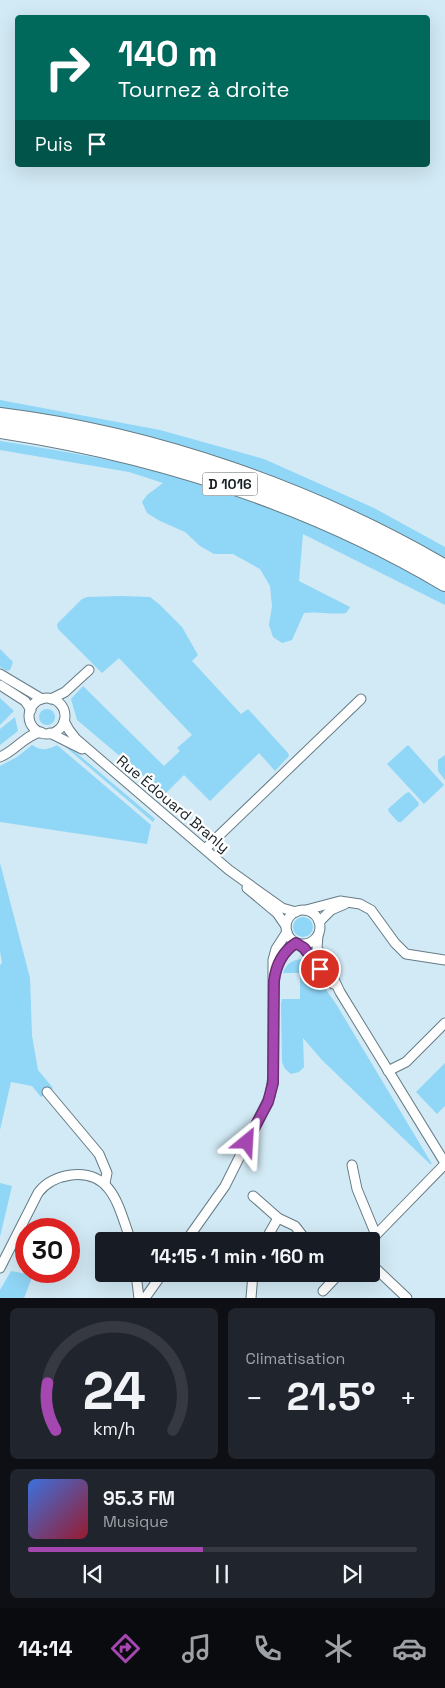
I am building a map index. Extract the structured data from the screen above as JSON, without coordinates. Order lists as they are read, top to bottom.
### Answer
{
  "streets": {
    "highway": ["D 1016"],
    "street": ["Rue Édouard Branly"]
  },
  "page": {
    "turn": ["140 m", "Tournez à droite"],
    "then": "Puis",
    "limit": "30",
    "trip": "14:15 · 1 min · 160 m",
    "tile": "Climatisation",
    "heat": ["−", "21.5°", "+"],
    "song": ["95.3 FM", "Musique"],
    "tabs": "14:14",
    "gauge": ["24", "km/h"]
  }
}
